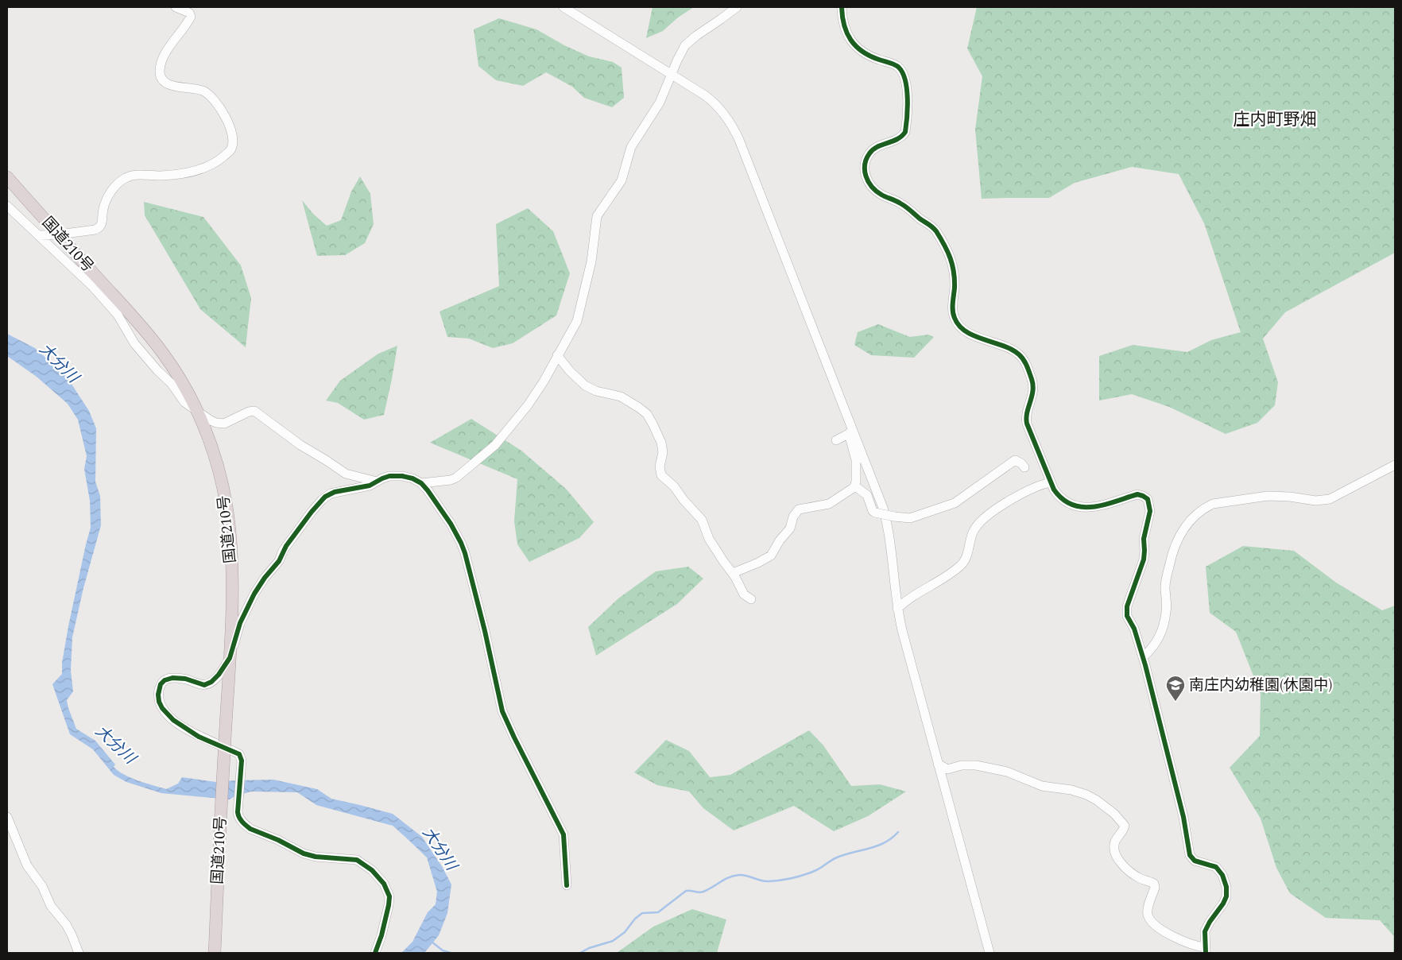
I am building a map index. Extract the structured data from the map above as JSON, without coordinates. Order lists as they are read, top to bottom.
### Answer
{
  "streets": {
    "highway": ["国道210号"]
  },
  "districts": ["庄内町野畑"],
  "water": ["大分川"],
  "places": {
    "school or university": ["南庄内幼稚園(休園中)"]
  }
}
